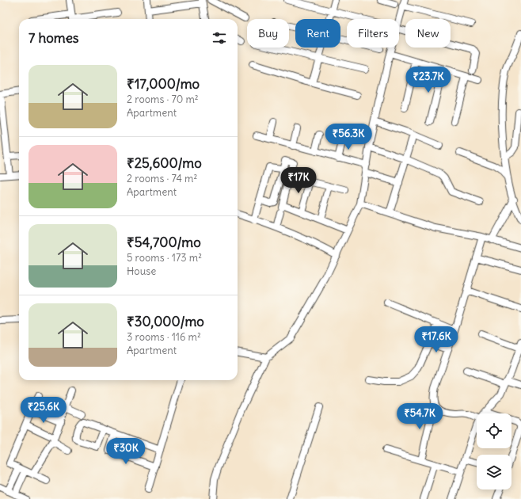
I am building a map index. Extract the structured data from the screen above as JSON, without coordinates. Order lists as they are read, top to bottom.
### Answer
{
  "page": {
    "chip": [
      "Buy",
      "Rent",
      "Filters",
      "New"
    ],
    "heading": "7 homes",
    "list": [
      {
        "name": "₹17,000/mo",
        "note": "2 rooms · 70 m² · Apartment"
      },
      {
        "name": "₹25,600/mo",
        "note": "2 rooms · 74 m² · Apartment"
      },
      {
        "name": "₹54,700/mo",
        "note": "5 rooms · 173 m² · House"
      },
      {
        "name": "₹30,000/mo",
        "note": "3 rooms · 116 m² · Apartment"
      }
    ],
    "price": [
      "₹23.7K",
      "₹56.3K",
      "₹17K",
      "₹17.6K",
      "₹25.6K",
      "₹54.7K",
      "₹30K"
    ]
  }
}
